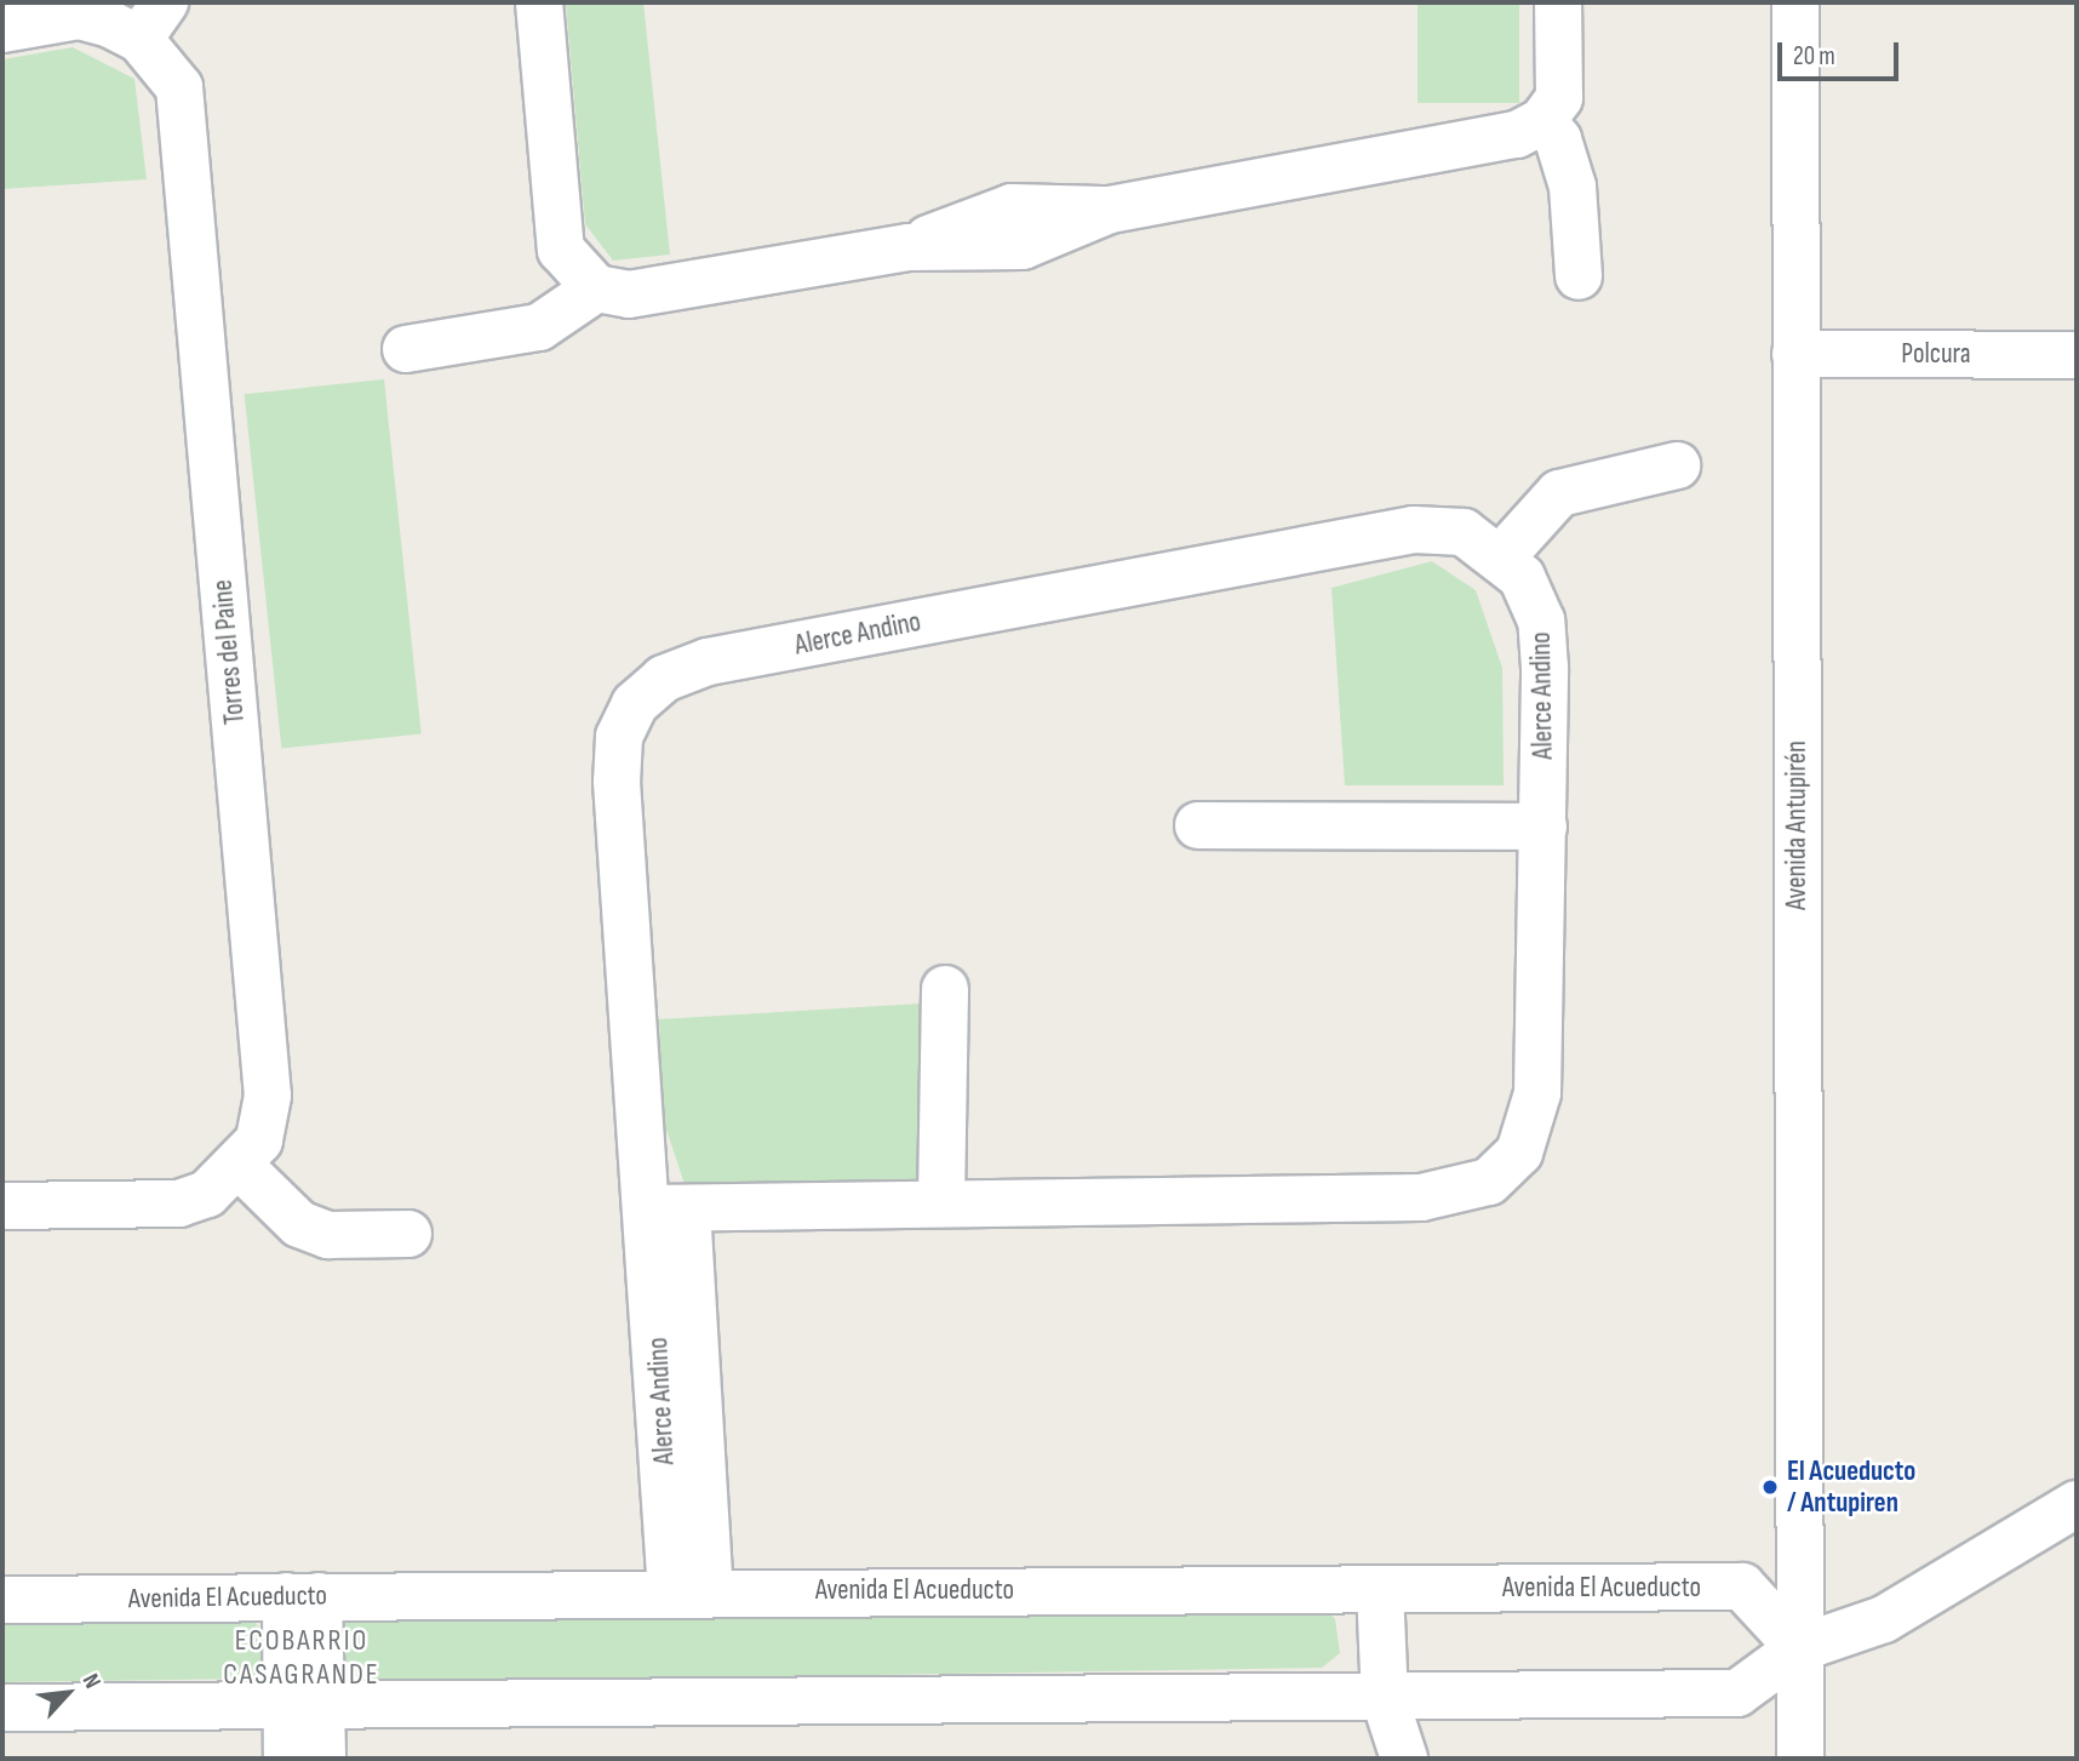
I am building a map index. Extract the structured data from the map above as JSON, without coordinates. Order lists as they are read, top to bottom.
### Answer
{
  "streets": {
    "street": [
      "Polcura",
      "Alerce Andino",
      "Torres del Paine",
      "Avenida Antupirén",
      "Avenida El Acueducto"
    ]
  },
  "crossings": [
    ["Polcura", "Avenida Antupirén"],
    ["Alerce Andino", "Avenida El Acueducto"],
    ["Avenida Antupirén", "Avenida El Acueducto"]
  ],
  "districts": ["ECOBARRIO CASAGRANDE"],
  "places": ["El Acueducto / Antupiren"],
  "scale_bar": "20 m",
  "north": "top right"
}
